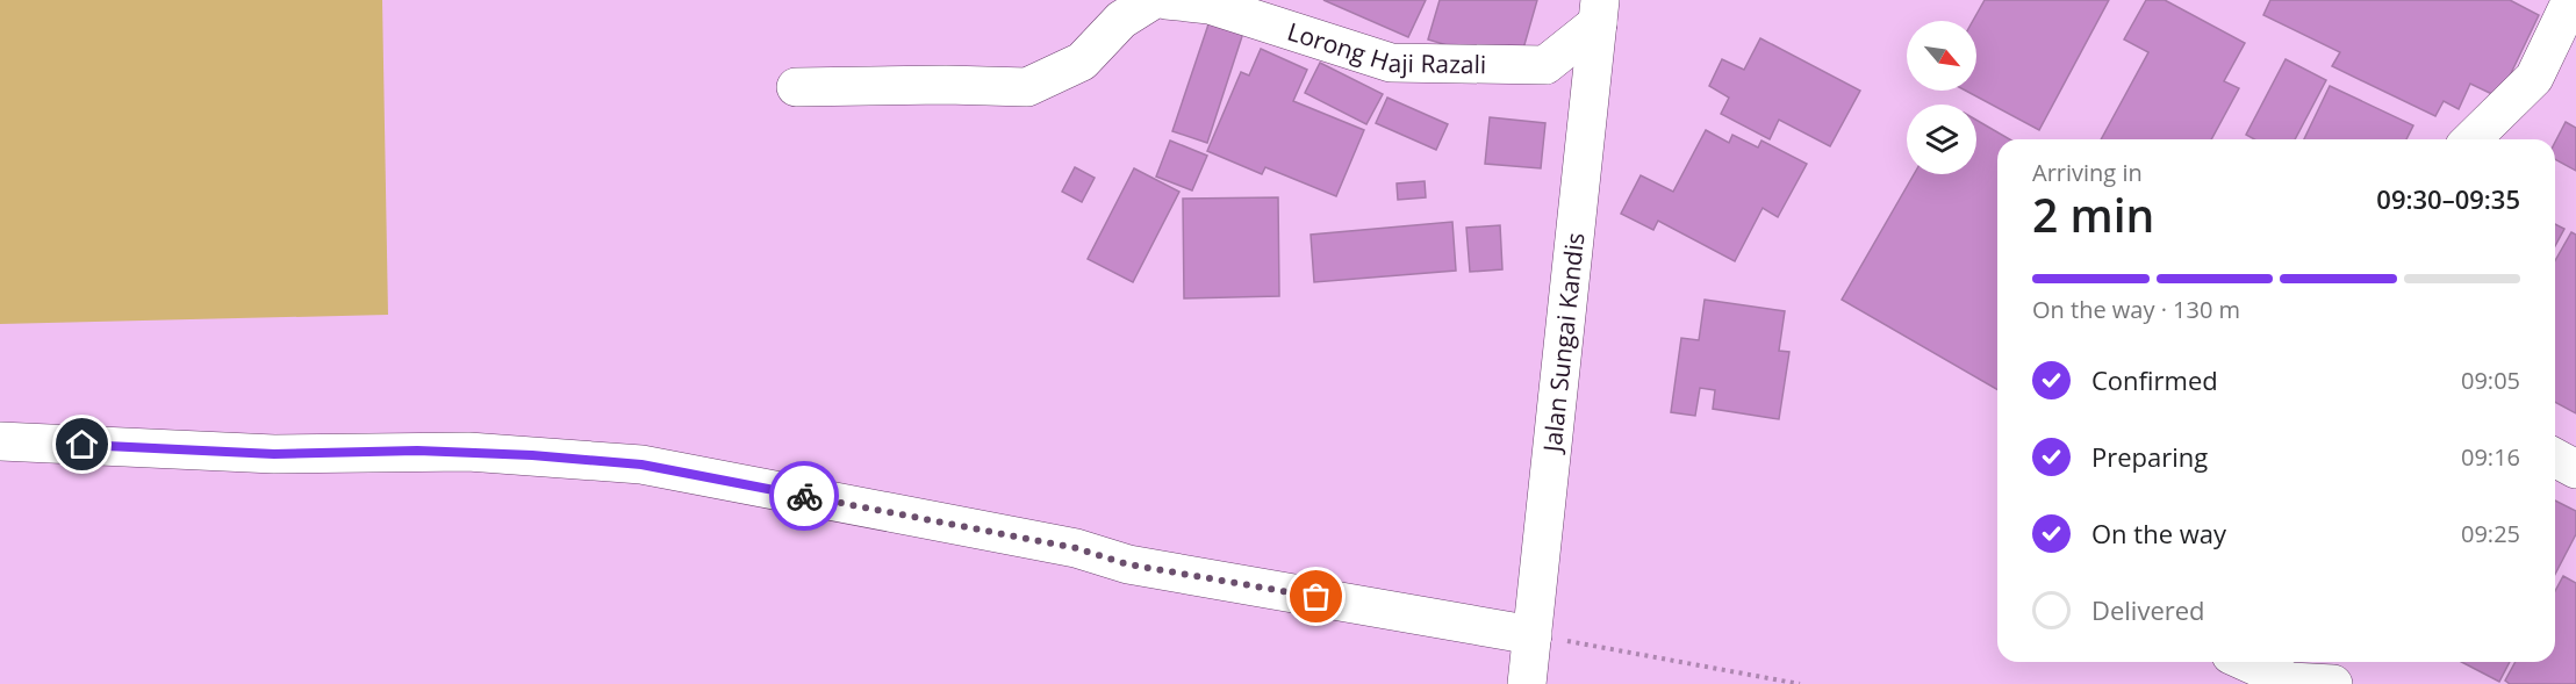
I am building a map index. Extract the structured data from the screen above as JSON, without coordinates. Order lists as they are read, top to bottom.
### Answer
{
  "streets": {
    "street": ["Lorong Haji Razali", "Jalan Sungai Kandis"]
  },
  "crossings": [
    ["Lorong Haji Razali", "Jalan Sungai Kandis"]
  ],
  "north": "bottom right",
  "page": {
    "heading": ["2 min", "Arriving in", "09:30–09:35"],
    "bar": "On the way · 130 m",
    "list": [
      ["Confirmed", "09:05"],
      ["Preparing", "09:16"],
      ["On the way", "09:25"],
      "Delivered"
    ]
  }
}
